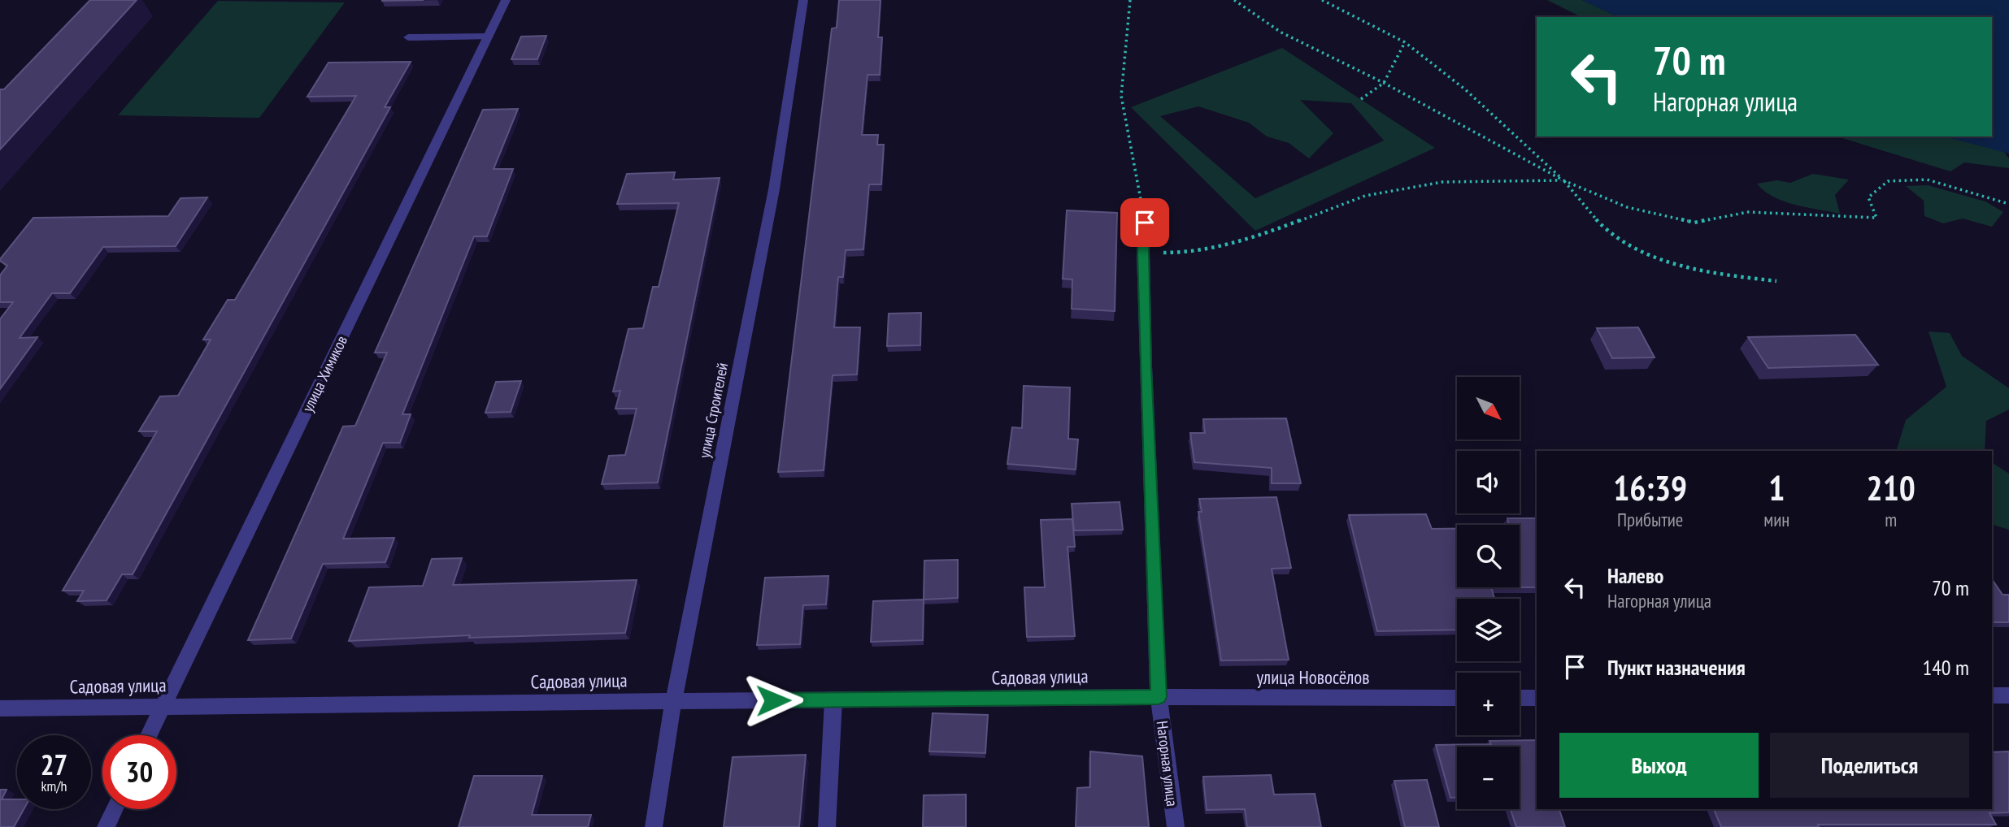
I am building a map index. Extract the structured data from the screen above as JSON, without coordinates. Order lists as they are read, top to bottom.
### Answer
{
  "streets": {
    "street": [
      "улица Химиков",
      "улица Строителей",
      "Садовая улица",
      "улица Новосёлов",
      "Нагорная улица"
    ]
  },
  "crossings": [
    ["улица Химиков", "Садовая улица"],
    ["улица Строителей", "Садовая улица"],
    ["Садовая улица", "улица Новосёлов"],
    ["Садовая улица", "Нагорная улица"],
    ["улица Новосёлов", "Нагорная улица"]
  ],
  "north": "bottom right",
  "page": {
    "turn": ["70 m", "Нагорная улица"],
    "map_buttons": ["+", "−"],
    "eta": [
      "16:39",
      "Прибытие",
      "1",
      "мин",
      "210",
      "m"
    ],
    "list": [
      {
        "name": "Налево",
        "note": "Нагорная улица",
        "value": "70 m"
      },
      {
        "name": "Пункт назначения",
        "value": "140 m"
      }
    ],
    "buttons": ["Выход", "Поделиться"],
    "speed": "27 km/h",
    "limit": "30"
  }
}
